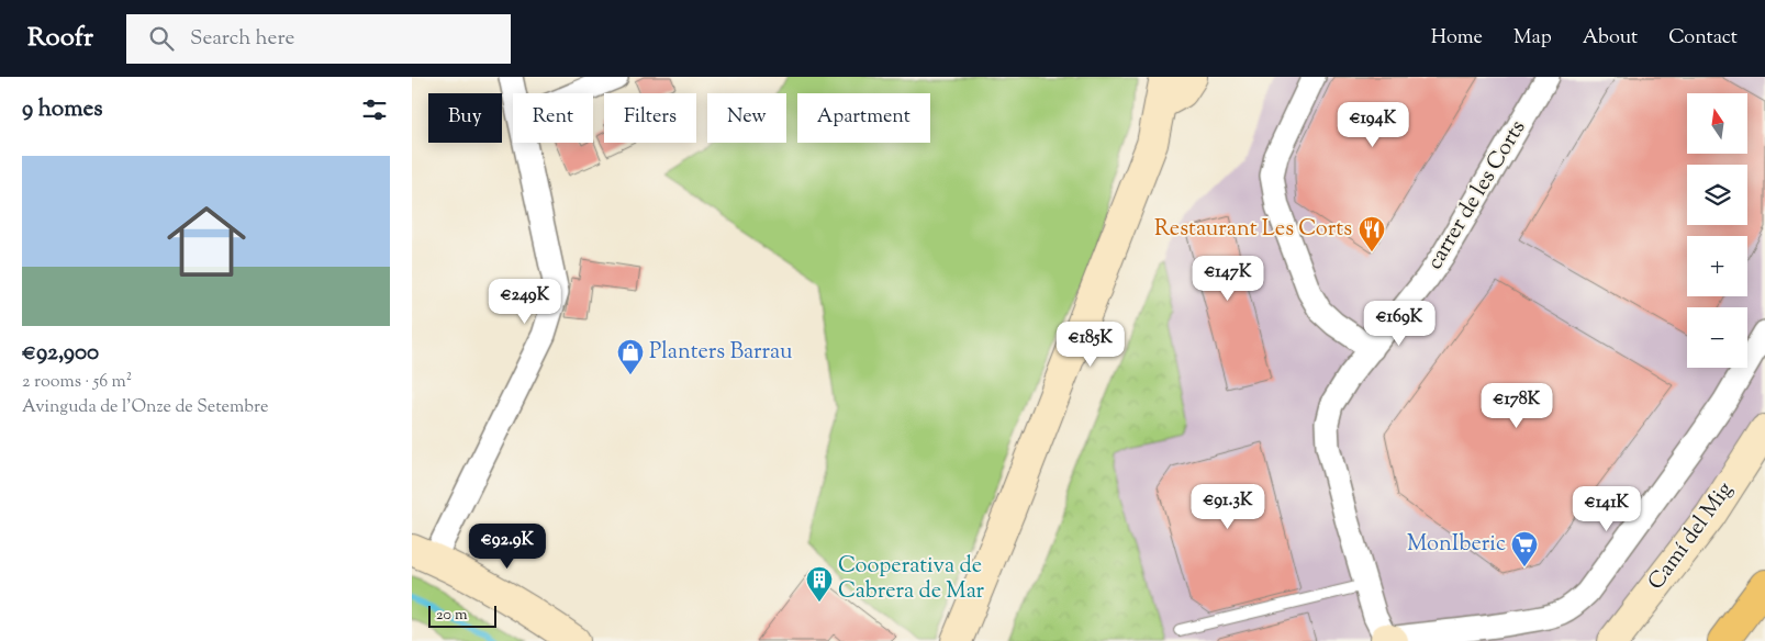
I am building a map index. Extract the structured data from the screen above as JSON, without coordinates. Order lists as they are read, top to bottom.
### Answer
{
  "streets": {
    "street": ["carrer de les Corts", "Camí del Mig"]
  },
  "places": {
    "restaurant": ["Restaurant Les Corts"],
    "shop": ["Planters Barrau"],
    "supermarket": ["MonIberic"],
    "building": ["Cooperativa de Cabrera de Mar"]
  },
  "scale_bar": "20 m",
  "north": "top",
  "page": {
    "header": "Roofr",
    "search": "Search here",
    "nav": [
      "Home",
      "Map",
      "About",
      "Contact"
    ],
    "heading": "9 homes",
    "map_buttons": ["+", "−"],
    "chip": [
      "Buy",
      "Rent",
      "Filters",
      "New",
      "Apartment"
    ],
    "price": [
      "€194K",
      "€147K",
      "€249K",
      "€169K",
      "€185K",
      "€178K",
      "€91.3K",
      "€141K",
      "€92.9K"
    ],
    "list": [
      {
        "name": "€92,900",
        "note": "2 rooms · 56 m² · Avinguda de l'Onze de Setembre"
      }
    ],
    "scale": "20 m"
  }
}
